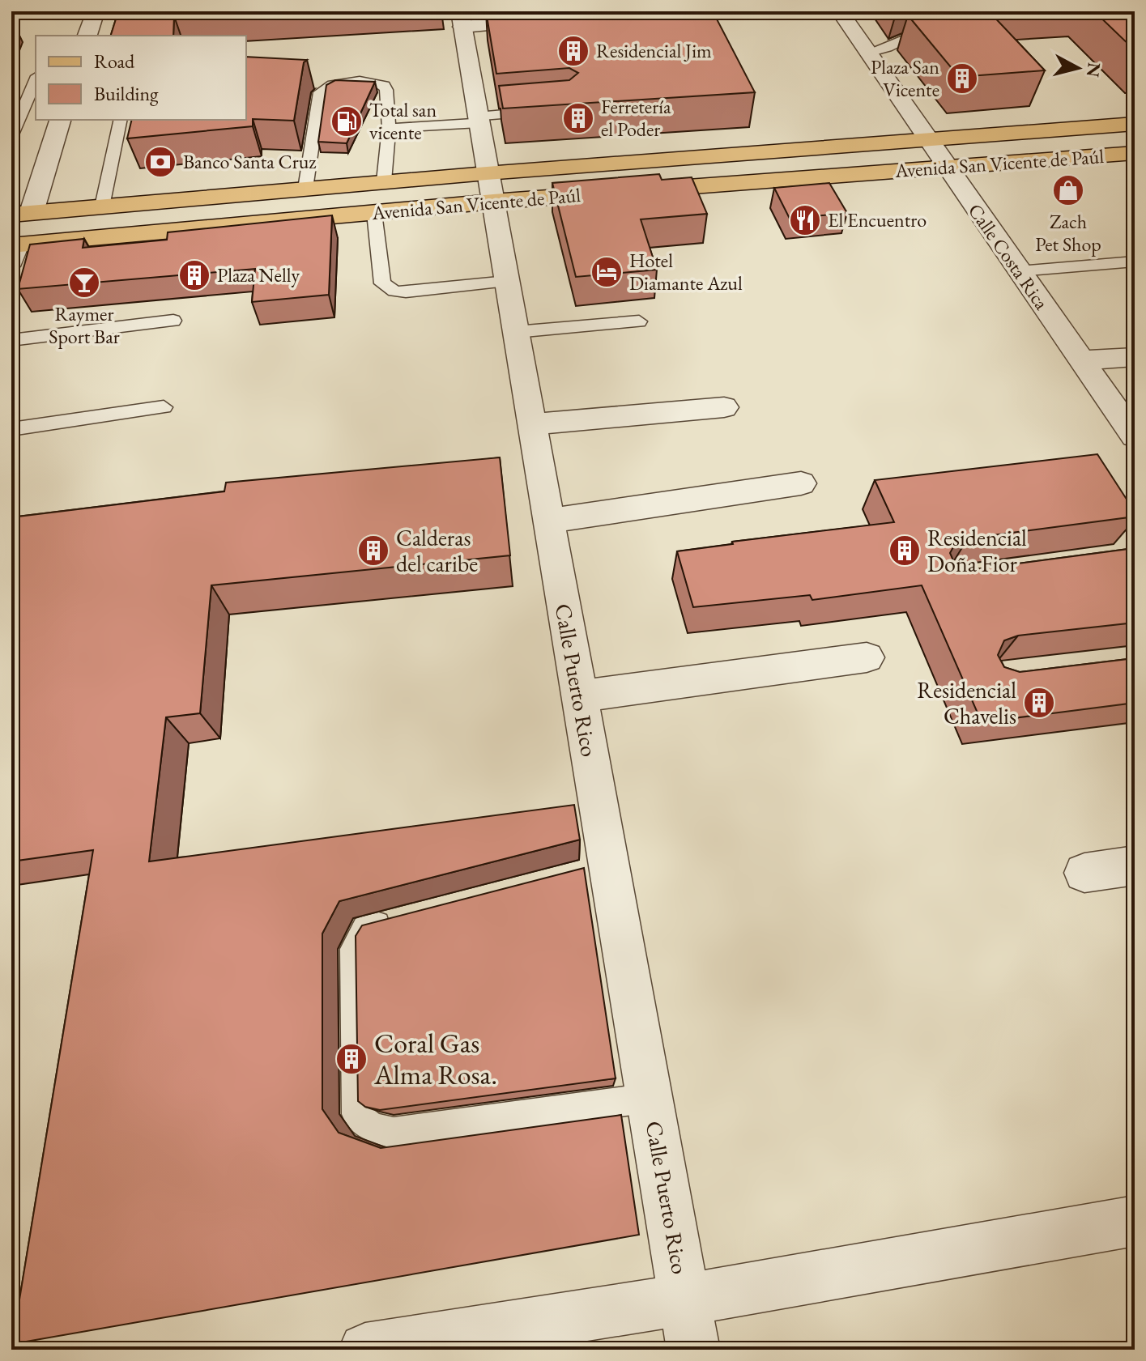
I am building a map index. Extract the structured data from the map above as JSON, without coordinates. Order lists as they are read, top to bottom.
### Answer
{
  "streets": {
    "main road": ["Avenida San Vicente de Paúl"],
    "street": ["Calle Costa Rica", "Calle Puerto Rico"]
  },
  "crossings": [
    ["Avenida San Vicente de Paúl", "Calle Costa Rica"],
    ["Avenida San Vicente de Paúl", "Calle Puerto Rico"]
  ],
  "places": {
    "building": [
      "Residencial Jim",
      "Plaza San Vicente",
      "Ferretería el Poder",
      "Plaza Nelly",
      "Calderas del caribe",
      "Residencial Doña Fior",
      "Residencial Chavelis",
      "Coral Gas Alma Rosa."
    ],
    "fuel station": ["Total san vicente"],
    "bank": ["Banco Santa Cruz"],
    "shop": ["Zach Pet Shop"],
    "restaurant": ["El Encuentro"],
    "hotel": ["Hotel Diamante Azul"],
    "bar": ["Raymer Sport Bar"]
  },
  "legend": ["Road", "Building"],
  "north": "right"
}
